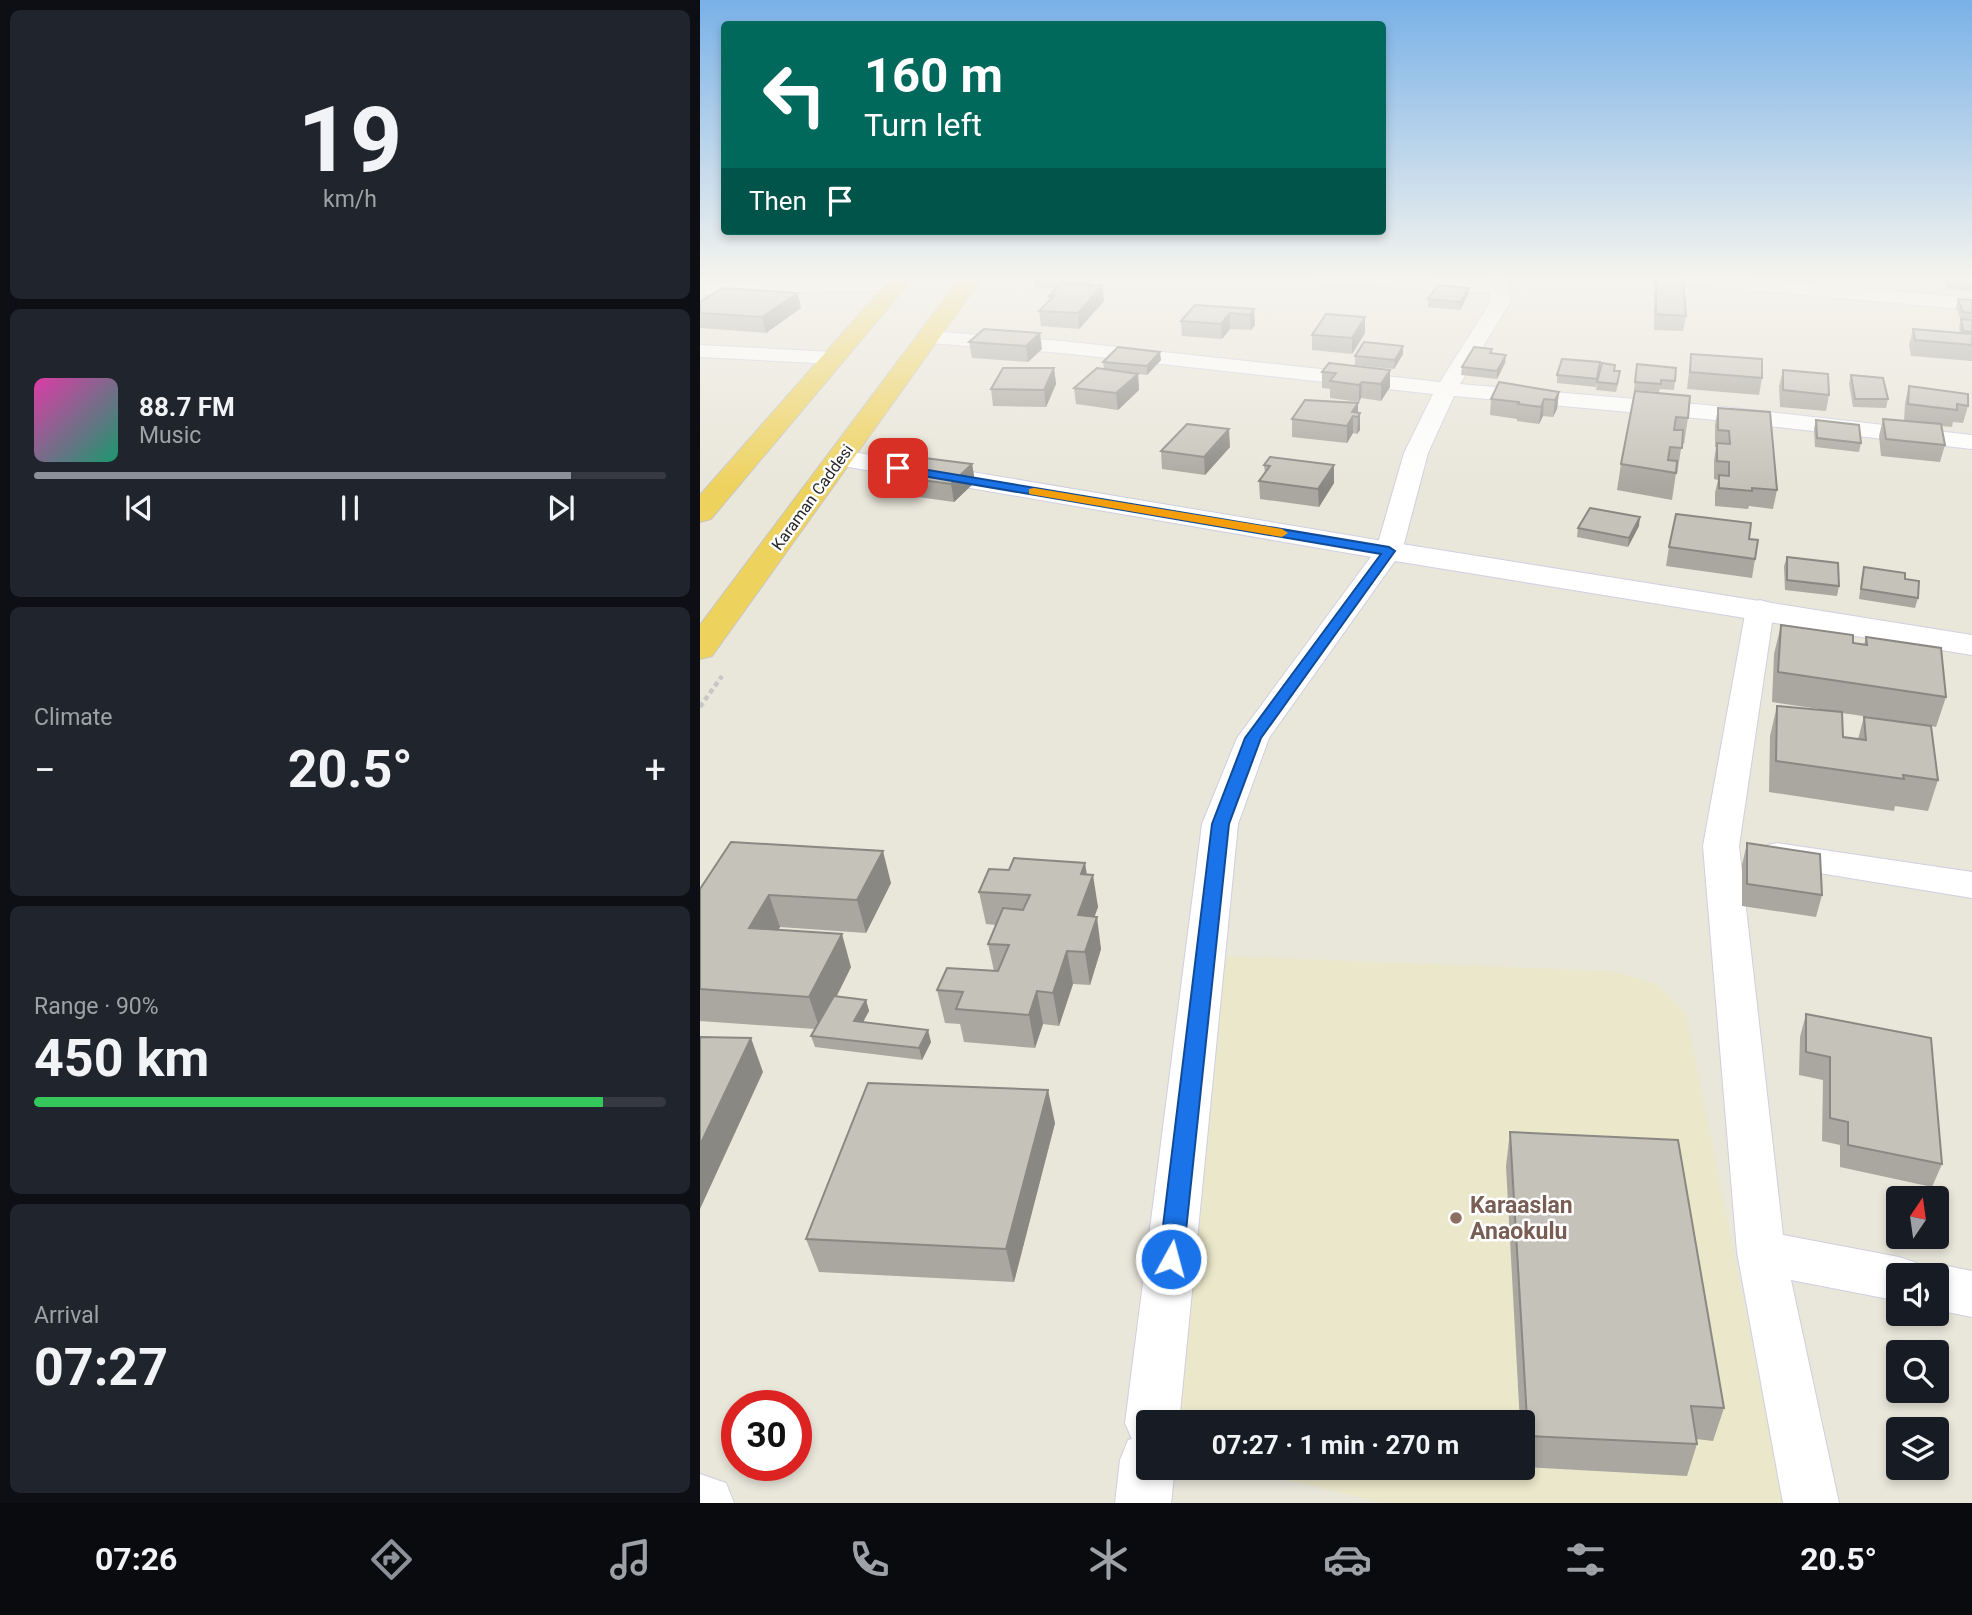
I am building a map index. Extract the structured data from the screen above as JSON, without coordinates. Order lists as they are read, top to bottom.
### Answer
{
  "streets": {
    "highway": ["Karaman Caddesi"]
  },
  "places": ["Karaaslan Anaokulu"],
  "north": "top",
  "page": {
    "tile": [
      ["19", "km/h"],
      "Climate",
      ["Range · 90%", "450 km"],
      ["Arrival", "07:27"]
    ],
    "turn": ["160 m", "Turn left"],
    "then": "Then",
    "song": ["88.7 FM", "Music"],
    "heat": ["−", "20.5°", "+"],
    "limit": "30",
    "trip": "07:27 · 1 min · 270 m",
    "tabs": ["07:26", "20.5°"]
  }
}
